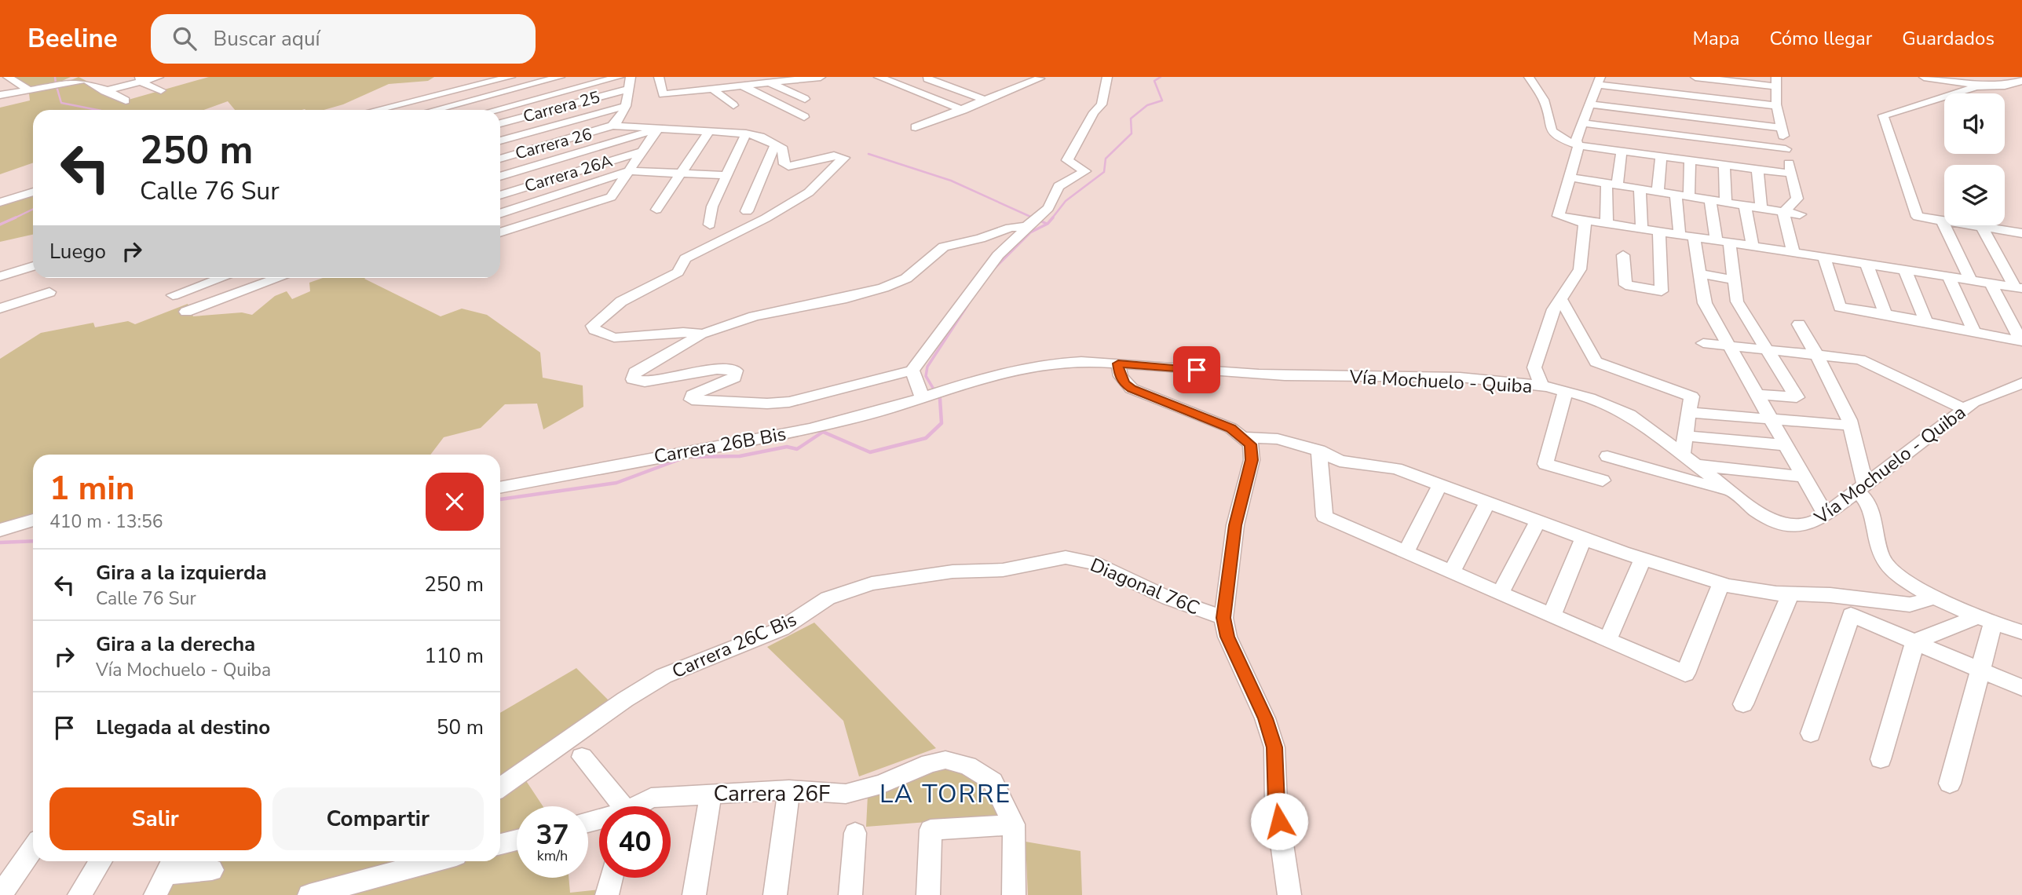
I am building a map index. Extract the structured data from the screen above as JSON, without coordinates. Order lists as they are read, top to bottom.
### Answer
{
  "streets": {
    "street": [
      "Carrera 25",
      "Carrera 26",
      "Carrera 26A",
      "Vía Mochuelo - Quiba",
      "Carrera 26B Bis",
      "Diagonal 76C",
      "Carrera 26C Bis",
      "Carrera 26F"
    ]
  },
  "crossings": [
    ["Vía Mochuelo - Quiba", "Carrera 26B Bis"],
    ["Diagonal 76C", "Carrera 26C Bis"]
  ],
  "districts": ["LA TORRE"],
  "page": {
    "header": "Beeline",
    "search": "Buscar aquí",
    "nav": ["Mapa", "Cómo llegar", "Guardados"],
    "turn": ["250 m", "Calle 76 Sur"],
    "then": "Luego",
    "heading": ["1 min", "410 m · 13:56"],
    "list": [
      {
        "name": "Gira a la izquierda",
        "note": "Calle 76 Sur",
        "value": "250 m"
      },
      {
        "name": "Gira a la derecha",
        "note": "Vía Mochuelo - Quiba",
        "value": "110 m"
      },
      {
        "name": "Llegada al destino",
        "value": "50 m"
      }
    ],
    "buttons": ["Salir", "Compartir"],
    "speed": "37 km/h",
    "limit": "40"
  }
}
